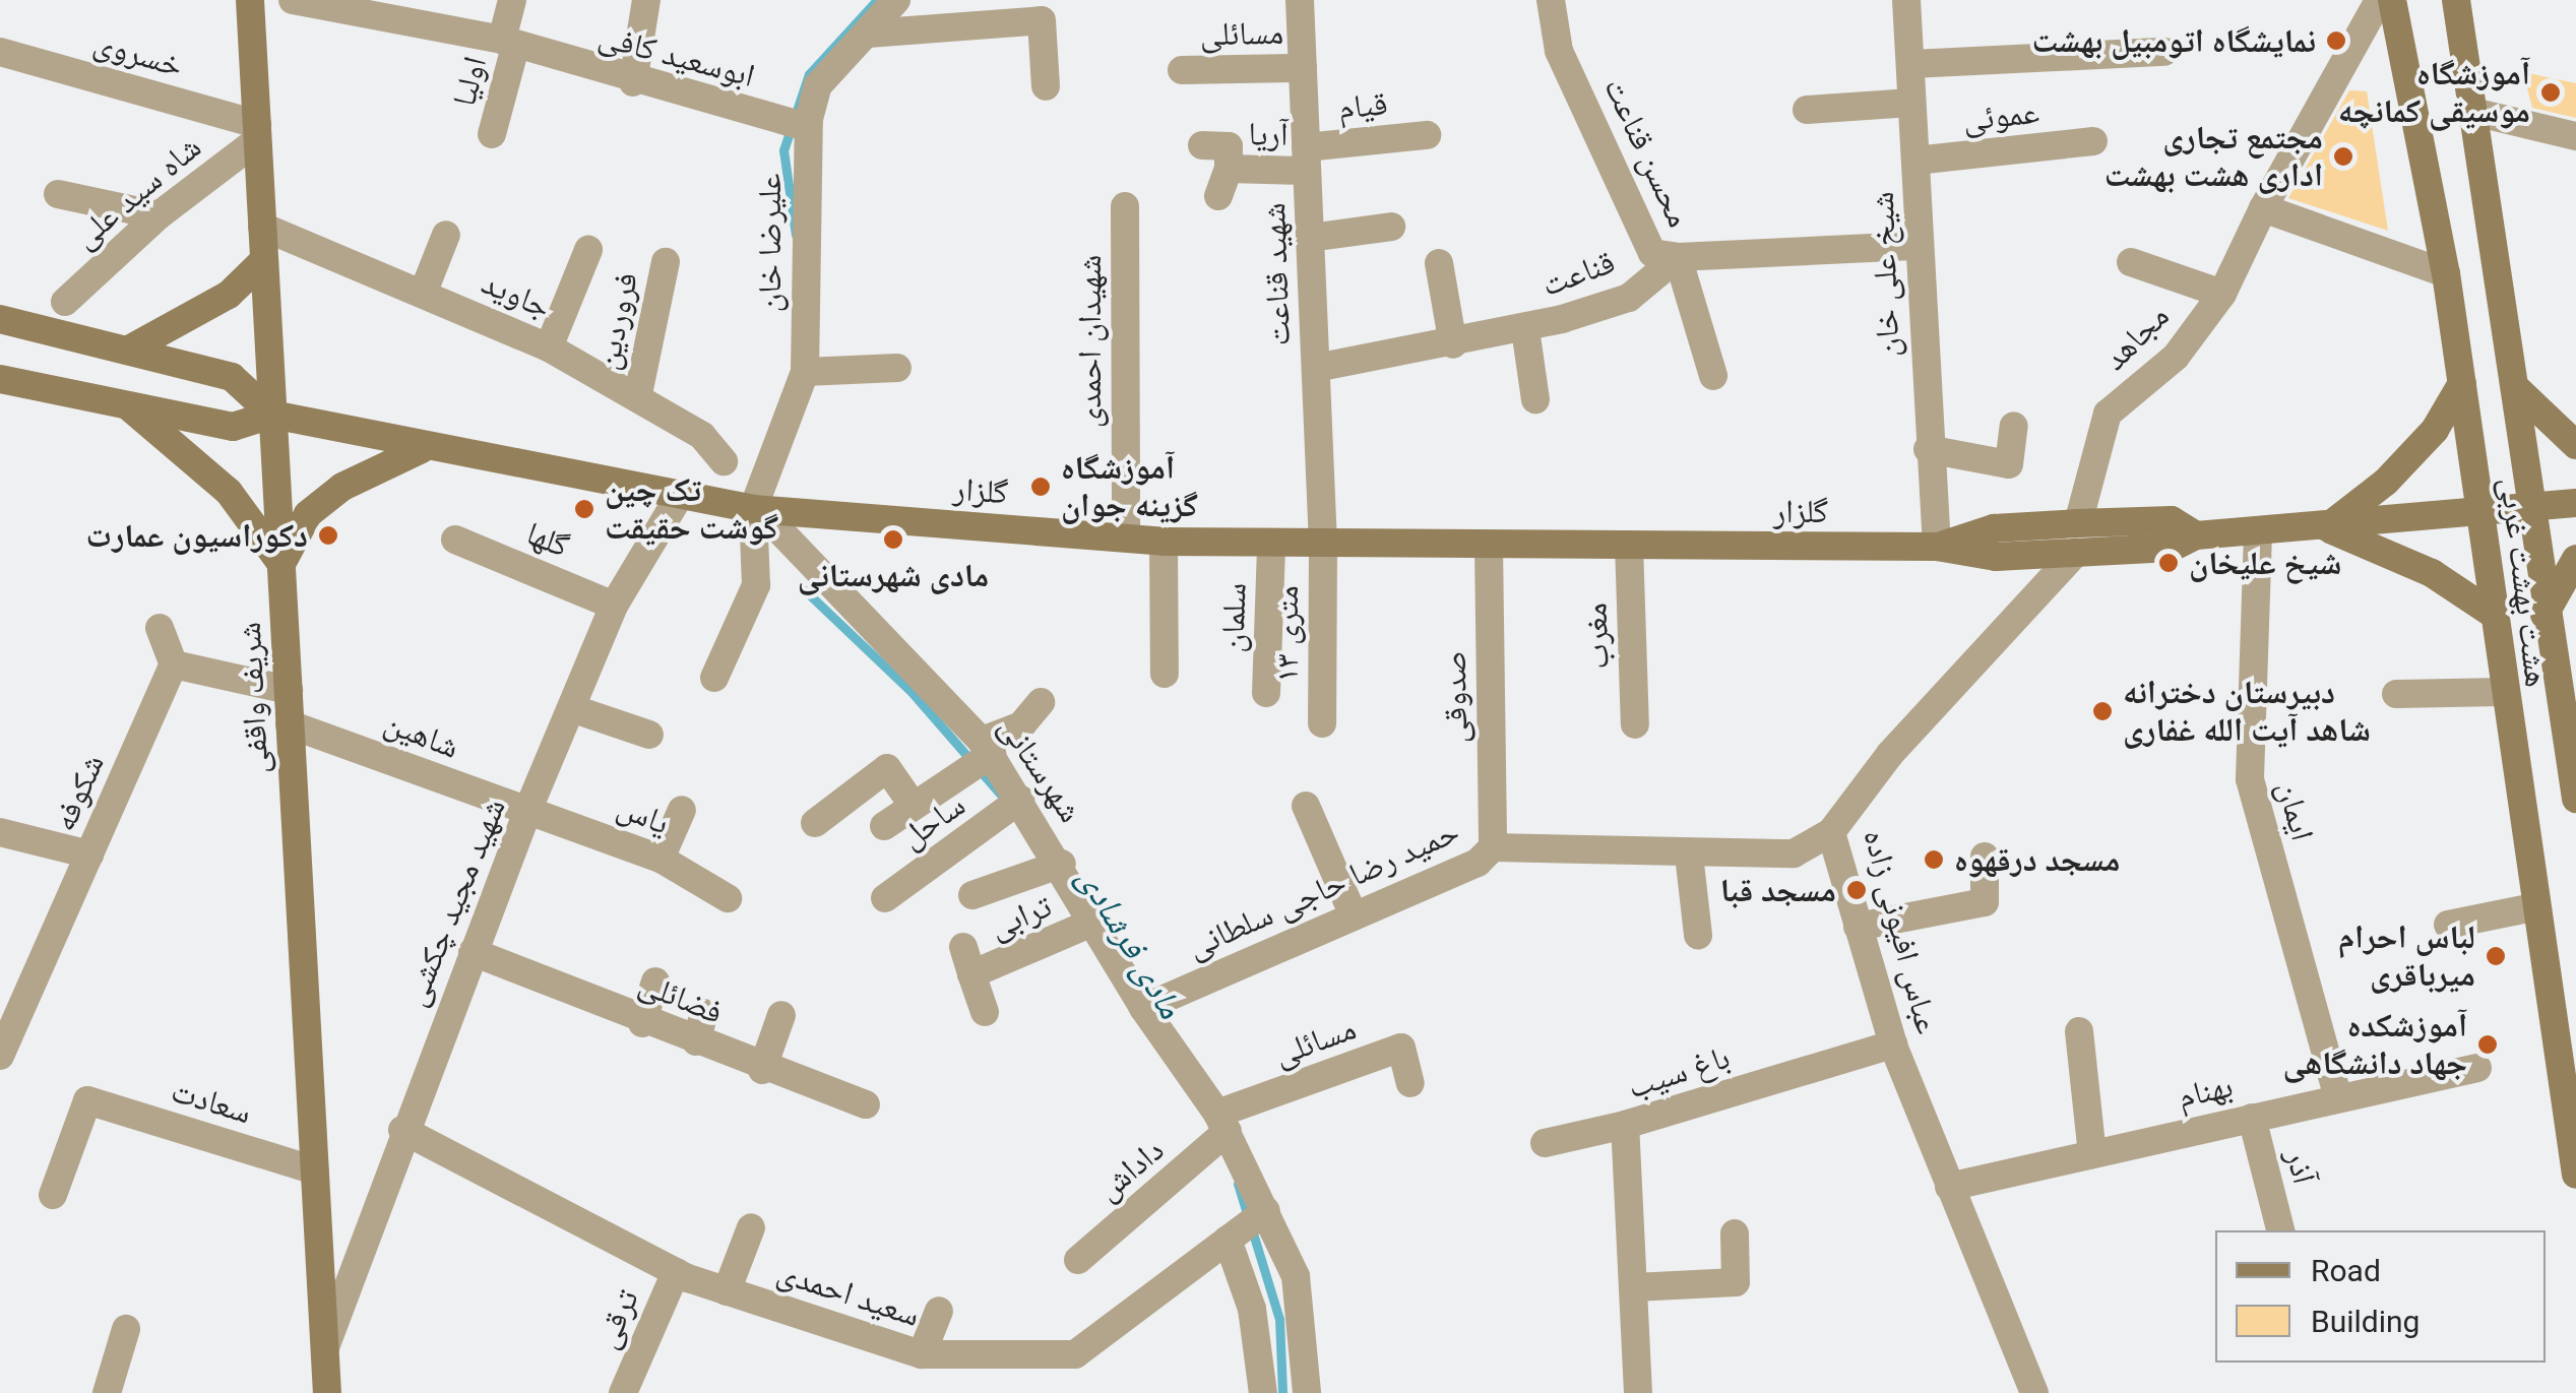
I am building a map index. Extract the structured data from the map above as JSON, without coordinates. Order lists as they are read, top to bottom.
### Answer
{
  "streets": {
    "main road": ["گلزار", "هشت بهشت غربی", "شریف واقفی"],
    "street": [
      "مسائلی",
      "خسروی",
      "ابوسعید کافی",
      "اولیا",
      "قیام",
      "عموئی",
      "آریا",
      "محسن قناعت",
      "شاه سید علی",
      "علیرضا خان",
      "قناعت",
      "شهید قناعت",
      "شیخ علی خان",
      "جاوید",
      "فروردین",
      "مجاهد",
      "شهیدان احمدی",
      "گلها",
      "سلمان",
      "۱۳ متری",
      "مغرب",
      "صدوقی",
      "شاهین",
      "شهرستانی",
      "شکوفه",
      "ایمان",
      "یاس",
      "ساحل",
      "حمید رضا حاجی سلطانی",
      "شهید مجید چکشی",
      "ترابی",
      "عباس افیونی زاده",
      "فضائلی",
      "باغ سیب",
      "بهنام",
      "سعادت",
      "آذر",
      "داداش",
      "سعید احمدی",
      "ترقی"
    ]
  },
  "crossings": [
    ["مسائلی", "شهید قناعت"],
    ["مسائلی", "شهرستانی"],
    ["مسائلی", "داداش"],
    ["خسروی", "شاه سید علی"],
    ["خسروی", "شریف واقفی"],
    ["ابوسعید کافی", "اولیا"],
    ["ابوسعید کافی", "علیرضا خان"],
    ["قیام", "آریا"],
    ["قیام", "شهید قناعت"],
    ["عموئی", "شیخ علی خان"],
    ["آریا", "شهید قناعت"],
    ["محسن قناعت", "قناعت"],
    ["شاه سید علی", "شریف واقفی"],
    ["علیرضا خان", "گلزار"],
    ["علیرضا خان", "شهرستانی"],
    ["قناعت", "شهید قناعت"],
    ["شهید قناعت", "گلزار"],
    ["شهید قناعت", "۱۳ متری"],
    ["شیخ علی خان", "گلزار"],
    ["جاوید", "فروردین"],
    ["جاوید", "شریف واقفی"],
    ["مجاهد", "گلزار"],
    ["شهیدان احمدی", "گلزار"],
    ["گلزار", "هشت بهشت غربی"],
    ["گلزار", "سلمان"],
    ["گلزار", "۱۳ متری"],
    ["گلزار", "مغرب"],
    ["گلزار", "صدوقی"],
    ["گلزار", "شریف واقفی"],
    ["گلزار", "شهرستانی"],
    ["گلزار", "ایمان"],
    ["گلزار", "شهید مجید چکشی"],
    ["گلزار", "عباس افیونی زاده"],
    ["گلها", "شهید مجید چکشی"],
    ["صدوقی", "حمید رضا حاجی سلطانی"],
    ["شریف واقفی", "شاهین"],
    ["شریف واقفی", "شهید مجید چکشی"],
    ["شریف واقفی", "سعادت"],
    ["شاهین", "یاس"],
    ["شاهین", "شهید مجید چکشی"],
    ["شهرستانی", "ساحل"],
    ["شهرستانی", "حمید رضا حاجی سلطانی"],
    ["شهرستانی", "ترابی"],
    ["شهرستانی", "داداش"],
    ["شهرستانی", "سعید احمدی"],
    ["ایمان", "بهنام"],
    ["یاس", "شهید مجید چکشی"],
    ["حمید رضا حاجی سلطانی", "عباس افیونی زاده"],
    ["شهید مجید چکشی", "فضائلی"],
    ["شهید مجید چکشی", "سعید احمدی"],
    ["عباس افیونی زاده", "باغ سیب"],
    ["عباس افیونی زاده", "بهنام"],
    ["بهنام", "آذر"],
    ["سعید احمدی", "ترقی"]
  ],
  "water": ["مادی فرشادی"],
  "places": [
    "نمایشگاه اتومبیل بهشت",
    "آموزشگاه موسیقی کمانچه",
    "مجتمع تجاری اداری هشت بهشت",
    "آموزشگاه گزینه جوان",
    "تک چین گوشت حقیقت",
    "دکوراسیون عمارت",
    "مادی شهرستانی",
    "شیخ علیخان",
    "دبیرستان دخترانه شاهد آیت الله غفاری",
    "مسجد درقهوه",
    "مسجد قبا",
    "لباس احرام میرباقری",
    "آموزشکده جهاد دانشگاهی"
  ],
  "legend": ["Road", "Building"]
}
